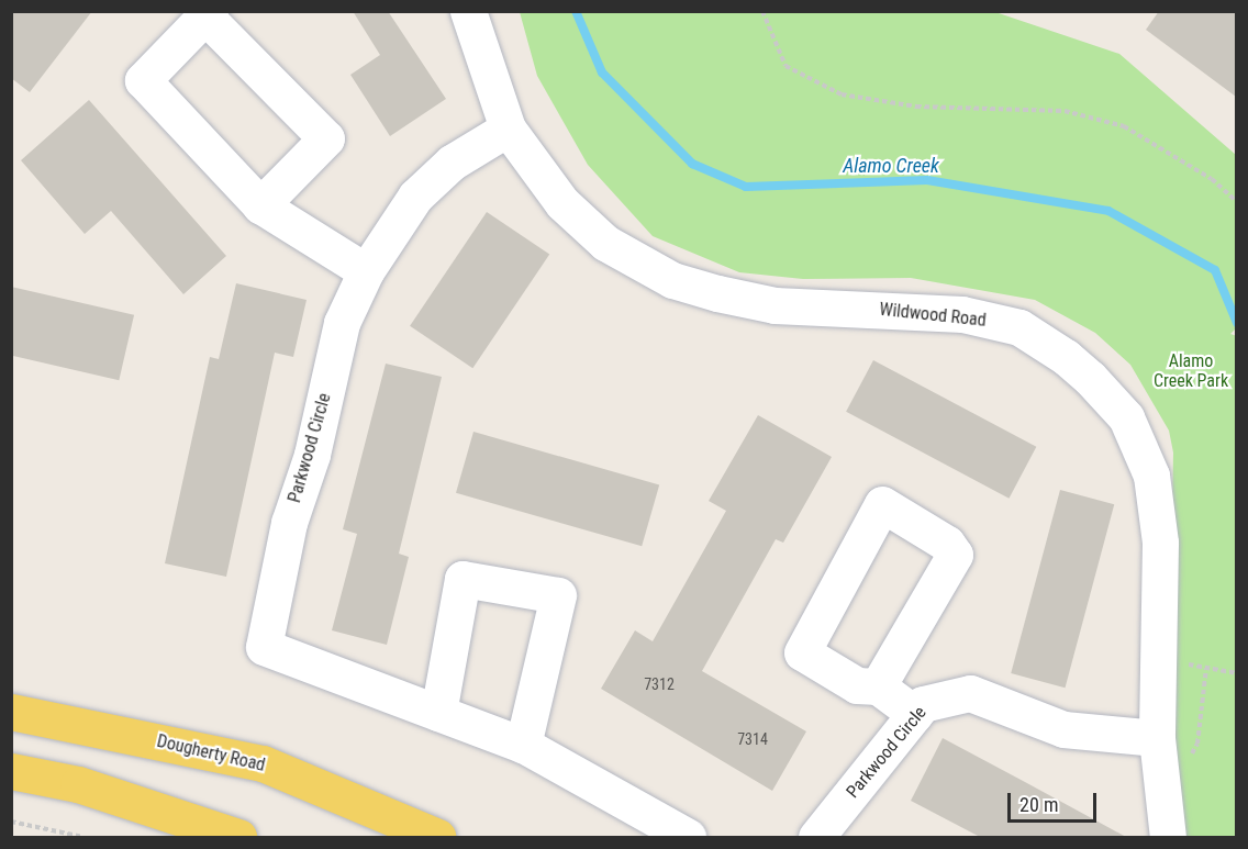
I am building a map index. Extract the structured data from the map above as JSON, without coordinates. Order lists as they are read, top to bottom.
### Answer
{
  "streets": {
    "main road": ["Dougherty Road"],
    "street": ["Wildwood Road", "Parkwood Circle"]
  },
  "crossings": [
    ["Wildwood Road", "Parkwood Circle"]
  ],
  "water": ["Alamo Creek"],
  "parks": ["Alamo Creek Park"],
  "house_numbers": ["7312", "7314"],
  "scale_bar": "20 m"
}
